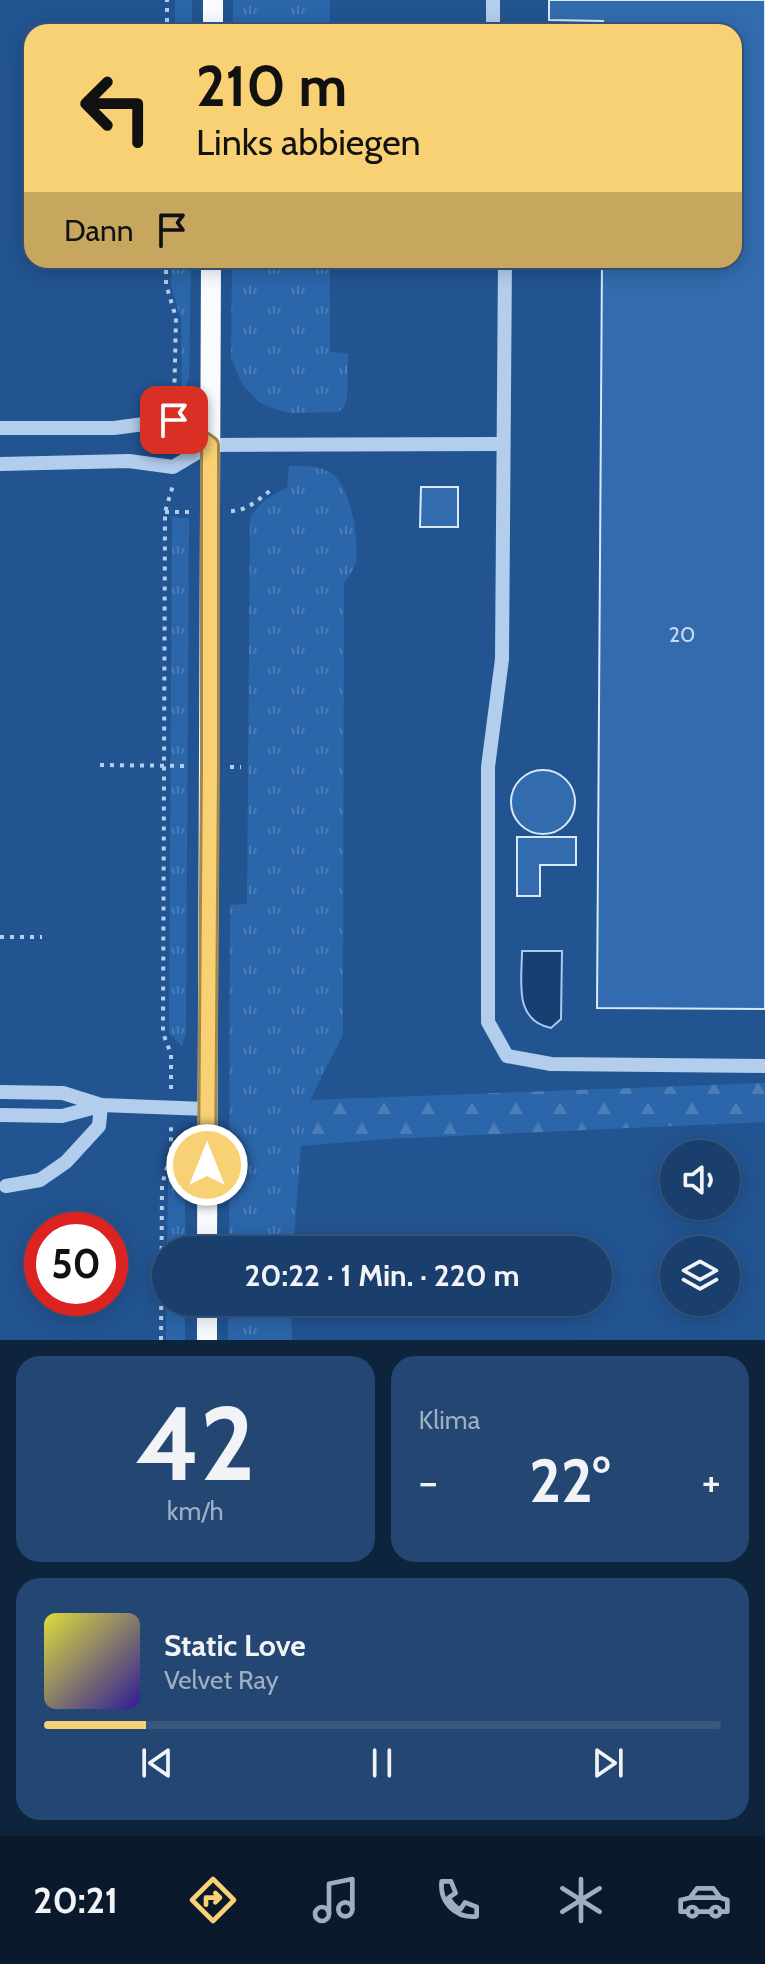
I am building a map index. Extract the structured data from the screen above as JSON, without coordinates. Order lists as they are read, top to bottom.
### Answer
{
  "house_numbers": ["20"],
  "page": {
    "turn": ["210 m", "Links abbiegen"],
    "then": "Dann",
    "limit": "50",
    "trip": "20:22 · 1 Min. · 220 m",
    "tile": [
      ["42", "km/h"],
      "Klima"
    ],
    "heat": ["−", "22°", "+"],
    "song": ["Static Love", "Velvet Ray"],
    "tabs": "20:21"
  }
}
